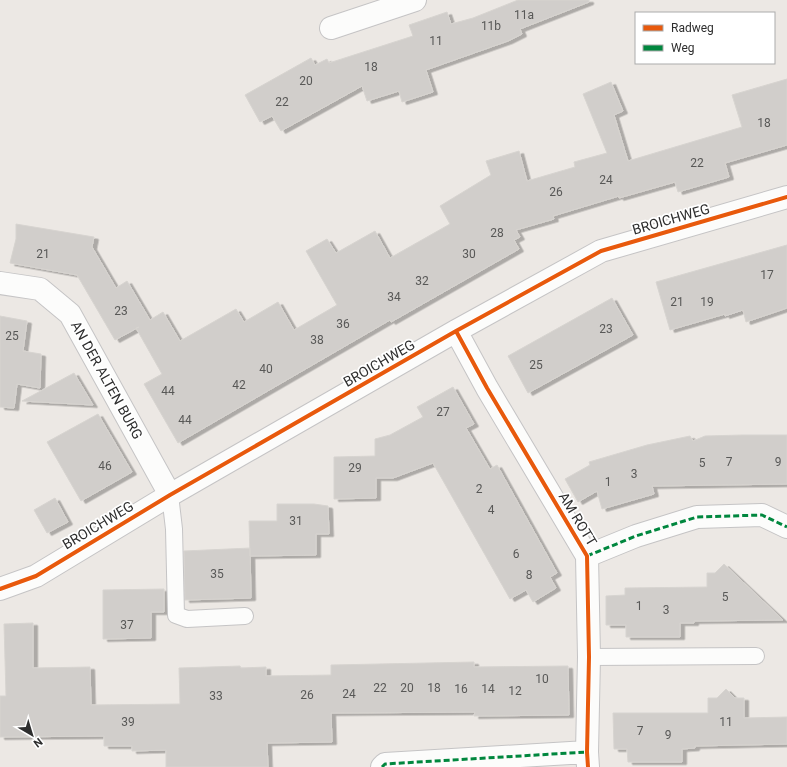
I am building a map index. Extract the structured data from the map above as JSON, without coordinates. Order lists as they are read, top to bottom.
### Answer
{
  "streets": {
    "street": ["BROICHWEG", "AN DER ALTEN BURG", "AM ROTT"]
  },
  "crossings": [
    ["BROICHWEG", "AN DER ALTEN BURG"],
    ["BROICHWEG", "AM ROTT"]
  ],
  "house_numbers": [
    "11a",
    "11b",
    "11",
    "18",
    "20",
    "22",
    "18",
    "22",
    "24",
    "26",
    "28",
    "21",
    "30",
    "17",
    "32",
    "34",
    "21",
    "19",
    "23",
    "36",
    "23",
    "25",
    "38",
    "25",
    "40",
    "42",
    "44",
    "27",
    "44",
    "7",
    "9",
    "5",
    "46",
    "29",
    "3",
    "1",
    "2",
    "4",
    "31",
    "6",
    "35",
    "8",
    "5",
    "1",
    "3",
    "37",
    "10",
    "22",
    "20",
    "18",
    "16",
    "14",
    "12",
    "24",
    "26",
    "33",
    "39",
    "11",
    "7",
    "9"
  ],
  "legend": ["Radweg", "Weg"],
  "north": "bottom right"
}
